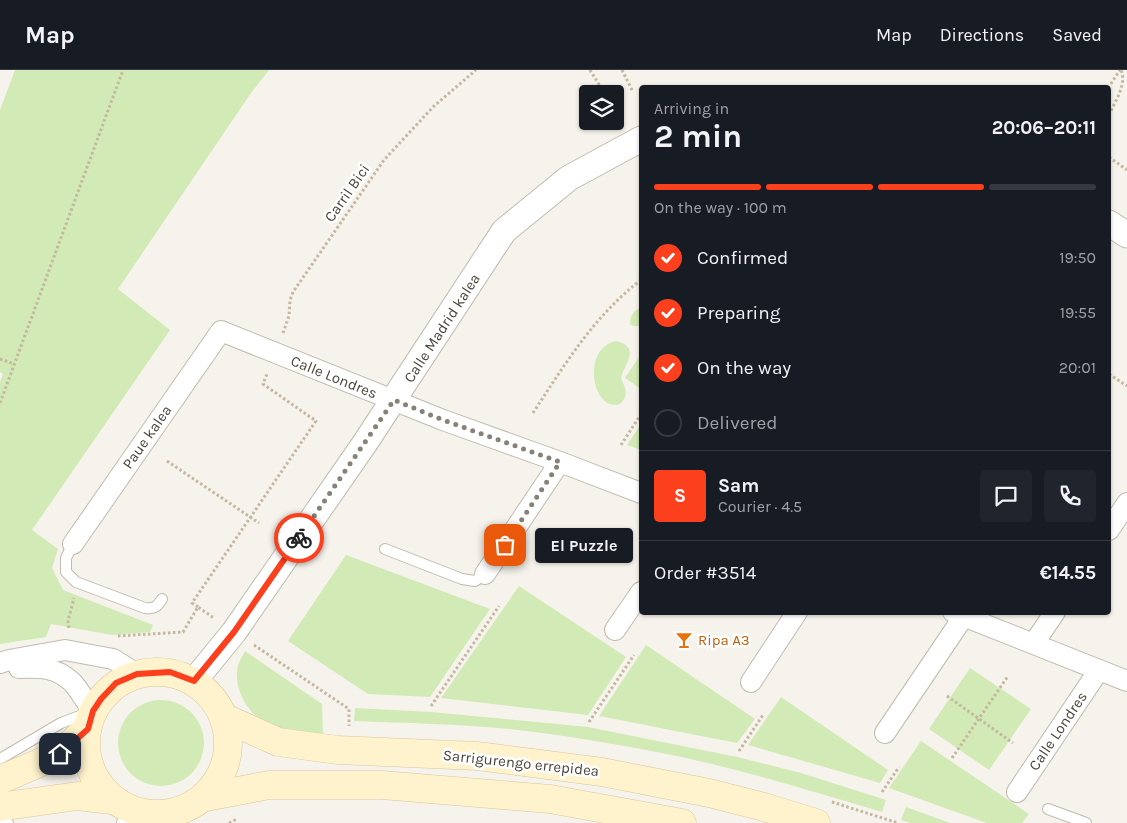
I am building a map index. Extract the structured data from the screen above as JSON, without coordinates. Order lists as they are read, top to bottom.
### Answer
{
  "streets": {
    "main road": ["Sarrigurengo errepidea"],
    "street": ["Calle Madrid kalea", "Calle Londres", "Paue kalea"],
    "path": ["Carril Bici"]
  },
  "crossings": [
    ["Carril Bici", "Calle Londres"],
    ["Calle Madrid kalea", "Calle Londres"],
    ["Calle Madrid kalea", "Sarrigurengo errepidea"],
    ["Calle Londres", "Paue kalea"]
  ],
  "places": {
    "other": ["El Puzzle"],
    "bar": ["Ripa A3"]
  },
  "page": {
    "header": "Map",
    "nav": ["Map", "Directions", "Saved"],
    "heading": ["2 min", "Arriving in", "20:06–20:11"],
    "panel": [
      "Sam",
      "Courier · 4.5",
      "Order #3514",
      "€14.55"
    ],
    "bar": "On the way · 100 m",
    "list": [
      ["Confirmed", "19:50"],
      ["Preparing", "19:55"],
      ["On the way", "20:01"],
      "Delivered"
    ],
    "round": "S",
    "bubble": "El Puzzle"
  }
}
